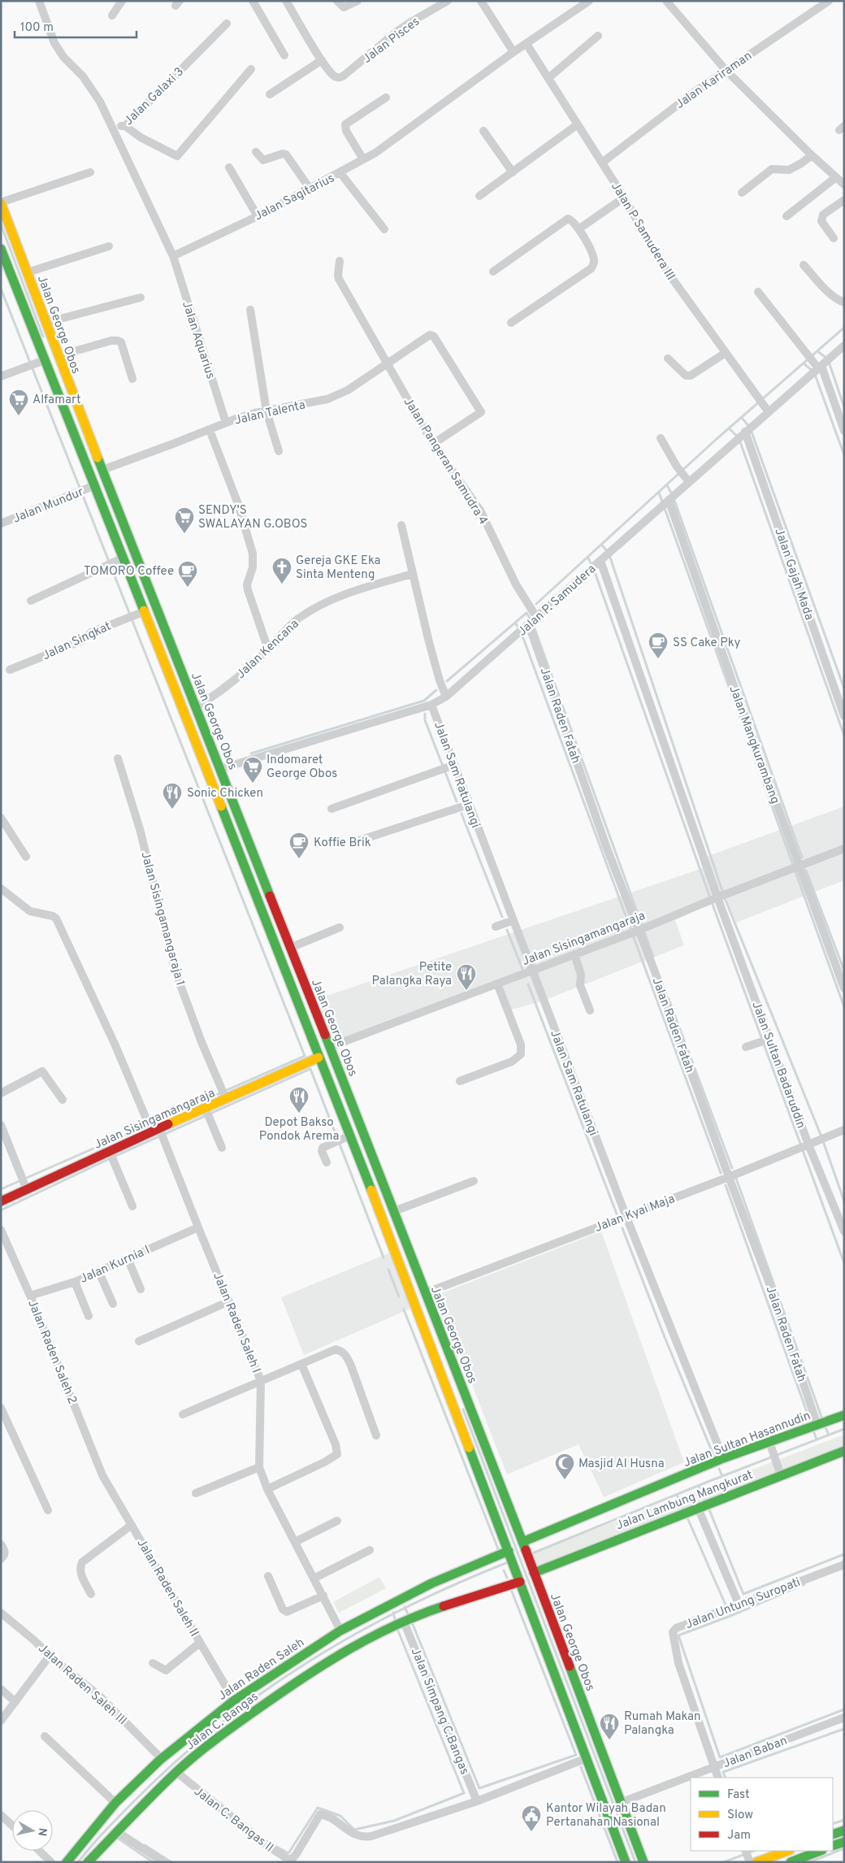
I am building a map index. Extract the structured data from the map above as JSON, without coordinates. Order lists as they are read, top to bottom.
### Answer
{
  "streets": {
    "main road": [
      "Jalan George Obos",
      "Jalan Sisingamangaraja",
      "Jalan Sultan Hasannudin",
      "Jalan Lambung Mangkurat",
      "Jalan Raden Saleh",
      "Jalan C. Bangas"
    ],
    "street": [
      "Jalan Pisces",
      "Jalan Kariraman",
      "Jalan Galaxi 3",
      "Jalan Sagitarius",
      "Jalan P Samudera III",
      "Jalan Aquarius",
      "Jalan Talenta",
      "Jalan Pangeran Samudra 4",
      "Jalan Mundur",
      "Jalan Gajah Mada",
      "Jalan P. Samudera",
      "Jalan Singkat",
      "Jalan Kencana",
      "Jalan Raden Fatah",
      "Jalan Mangkurambang",
      "Jalan Sam Ratulangi",
      "Jalan Sisingamangaraja 1",
      "Jalan Sultan Badaruddin",
      "Jalan Kyai Maja",
      "Jalan Kurnia I",
      "Jalan Raden Saleh I",
      "Jalan Raden Saleh 2",
      "Jalan Raden Saleh II",
      "Jalan Untung Suropati",
      "Jalan Raden Saleh III",
      "Jalan Simpang C.Bangas",
      "Jalan Baban",
      "Jalan C. Bangas II"
    ]
  },
  "crossings": [
    ["Jalan Kariraman", "Jalan P Samudera III"],
    ["Jalan Sagitarius", "Jalan P Samudera III"],
    ["Jalan Sagitarius", "Jalan Aquarius"],
    ["Jalan P Samudera III", "Jalan P. Samudera"],
    ["Jalan George Obos", "Jalan Talenta"],
    ["Jalan George Obos", "Jalan Mundur"],
    ["Jalan George Obos", "Jalan P. Samudera"],
    ["Jalan George Obos", "Jalan Singkat"],
    ["Jalan George Obos", "Jalan Kencana"],
    ["Jalan George Obos", "Jalan Sisingamangaraja"],
    ["Jalan George Obos", "Jalan Kyai Maja"],
    ["Jalan George Obos", "Jalan Sultan Hasannudin"],
    ["Jalan George Obos", "Jalan Lambung Mangkurat"],
    ["Jalan George Obos", "Jalan Raden Saleh"],
    ["Jalan George Obos", "Jalan C. Bangas"],
    ["Jalan George Obos", "Jalan Baban"],
    ["Jalan Aquarius", "Jalan Talenta"],
    ["Jalan Talenta", "Jalan Pangeran Samudra 4"],
    ["Jalan Pangeran Samudra 4", "Jalan P. Samudera"],
    ["Jalan Gajah Mada", "Jalan P. Samudera"],
    ["Jalan P. Samudera", "Jalan Raden Fatah"],
    ["Jalan P. Samudera", "Jalan Mangkurambang"],
    ["Jalan P. Samudera", "Jalan Sam Ratulangi"],
    ["Jalan P. Samudera", "Jalan Sultan Badaruddin"],
    ["Jalan Raden Fatah", "Jalan Sisingamangaraja"],
    ["Jalan Raden Fatah", "Jalan Kyai Maja"],
    ["Jalan Raden Fatah", "Jalan Sultan Hasannudin"],
    ["Jalan Mangkurambang", "Jalan Sisingamangaraja"],
    ["Jalan Sam Ratulangi", "Jalan Sisingamangaraja"],
    ["Jalan Sam Ratulangi", "Jalan Kyai Maja"],
    ["Jalan Sam Ratulangi", "Jalan Sultan Hasannudin"],
    ["Jalan Sisingamangaraja 1", "Jalan Sisingamangaraja"],
    ["Jalan Sisingamangaraja", "Jalan Sultan Badaruddin"],
    ["Jalan Sisingamangaraja", "Jalan Raden Saleh I"],
    ["Jalan Sultan Badaruddin", "Jalan Kyai Maja"],
    ["Jalan Kurnia I", "Jalan Raden Saleh I"],
    ["Jalan Kurnia I", "Jalan Raden Saleh 2"],
    ["Jalan Raden Saleh I", "Jalan Raden Saleh"],
    ["Jalan Raden Saleh 2", "Jalan Raden Saleh II"],
    ["Jalan Raden Saleh II", "Jalan Raden Saleh"],
    ["Jalan Untung Suropati", "Jalan Baban"],
    ["Jalan Raden Saleh", "Jalan Raden Saleh III"],
    ["Jalan Simpang C.Bangas", "Jalan C. Bangas"],
    ["Jalan Simpang C.Bangas", "Jalan C. Bangas II"],
    ["Jalan C. Bangas", "Jalan C. Bangas II"]
  ],
  "places": {
    "supermarket": ["Alfamart", "SENDY'S SWALAYAN G.OBOS", "Indomaret George Obos"],
    "church": ["Gereja GKE Eka Sinta Menteng"],
    "cafe": ["TOMORO Coffee", "SS Cake Pky", "Koffie Brik"],
    "restaurant": [
      "Sonic Chicken",
      "Petite Palangka Raya",
      "Depot Bakso Pondok Arema",
      "Rumah Makan Palangka"
    ],
    "mosque": ["Masjid Al Husna"],
    "public building": ["Kantor Wilayah Badan Pertanahan Nasional"]
  },
  "legend": ["Fast", "Slow", "Jam"],
  "scale_bar": "100 m",
  "north": "right"
}
